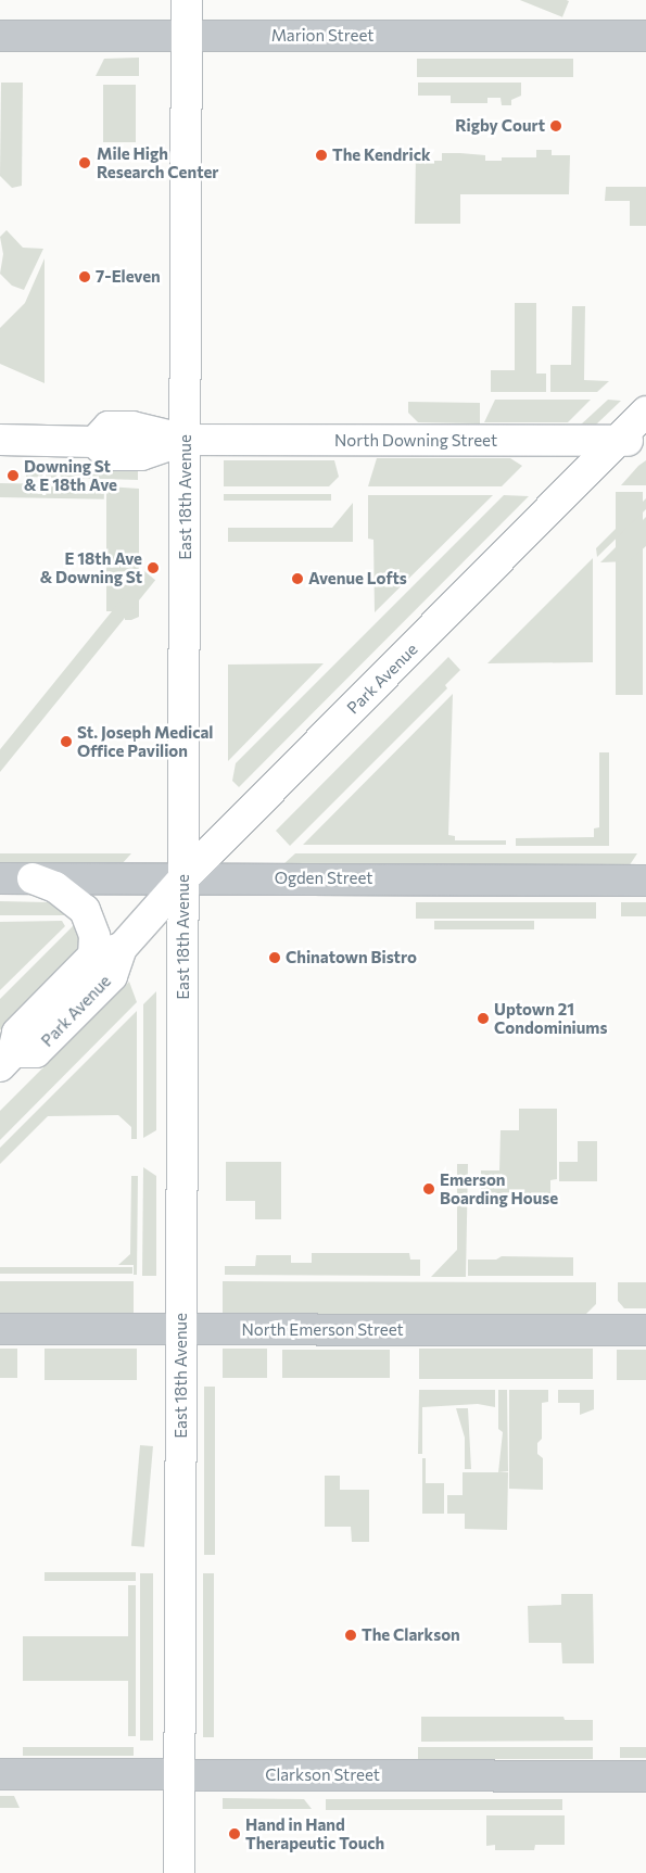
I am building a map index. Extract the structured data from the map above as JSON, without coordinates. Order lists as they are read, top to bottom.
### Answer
{
  "streets": {
    "main road": ["North Downing Street", "East 18th Avenue", "Park Avenue"],
    "street": [
      "Marion Street",
      "Ogden Street",
      "North Emerson Street",
      "Clarkson Street"
    ]
  },
  "crossings": [
    ["Marion Street", "East 18th Avenue"],
    ["North Downing Street", "East 18th Avenue"],
    ["North Downing Street", "Park Avenue"],
    ["East 18th Avenue", "Park Avenue"],
    ["East 18th Avenue", "Ogden Street"],
    ["East 18th Avenue", "North Emerson Street"],
    ["East 18th Avenue", "Clarkson Street"],
    ["Park Avenue", "Ogden Street"]
  ],
  "places": [
    "Rigby Court",
    "The Kendrick",
    "Mile High Research Center",
    "7-Eleven",
    "Downing St & E 18th Ave",
    "E 18th Ave & Downing St",
    "Avenue Lofts",
    "St. Joseph Medical Office Pavilion",
    "Chinatown Bistro",
    "Uptown 21 Condominiums",
    "Emerson Boarding House",
    "The Clarkson",
    "Hand in Hand Therapeutic Touch"
  ]
}
